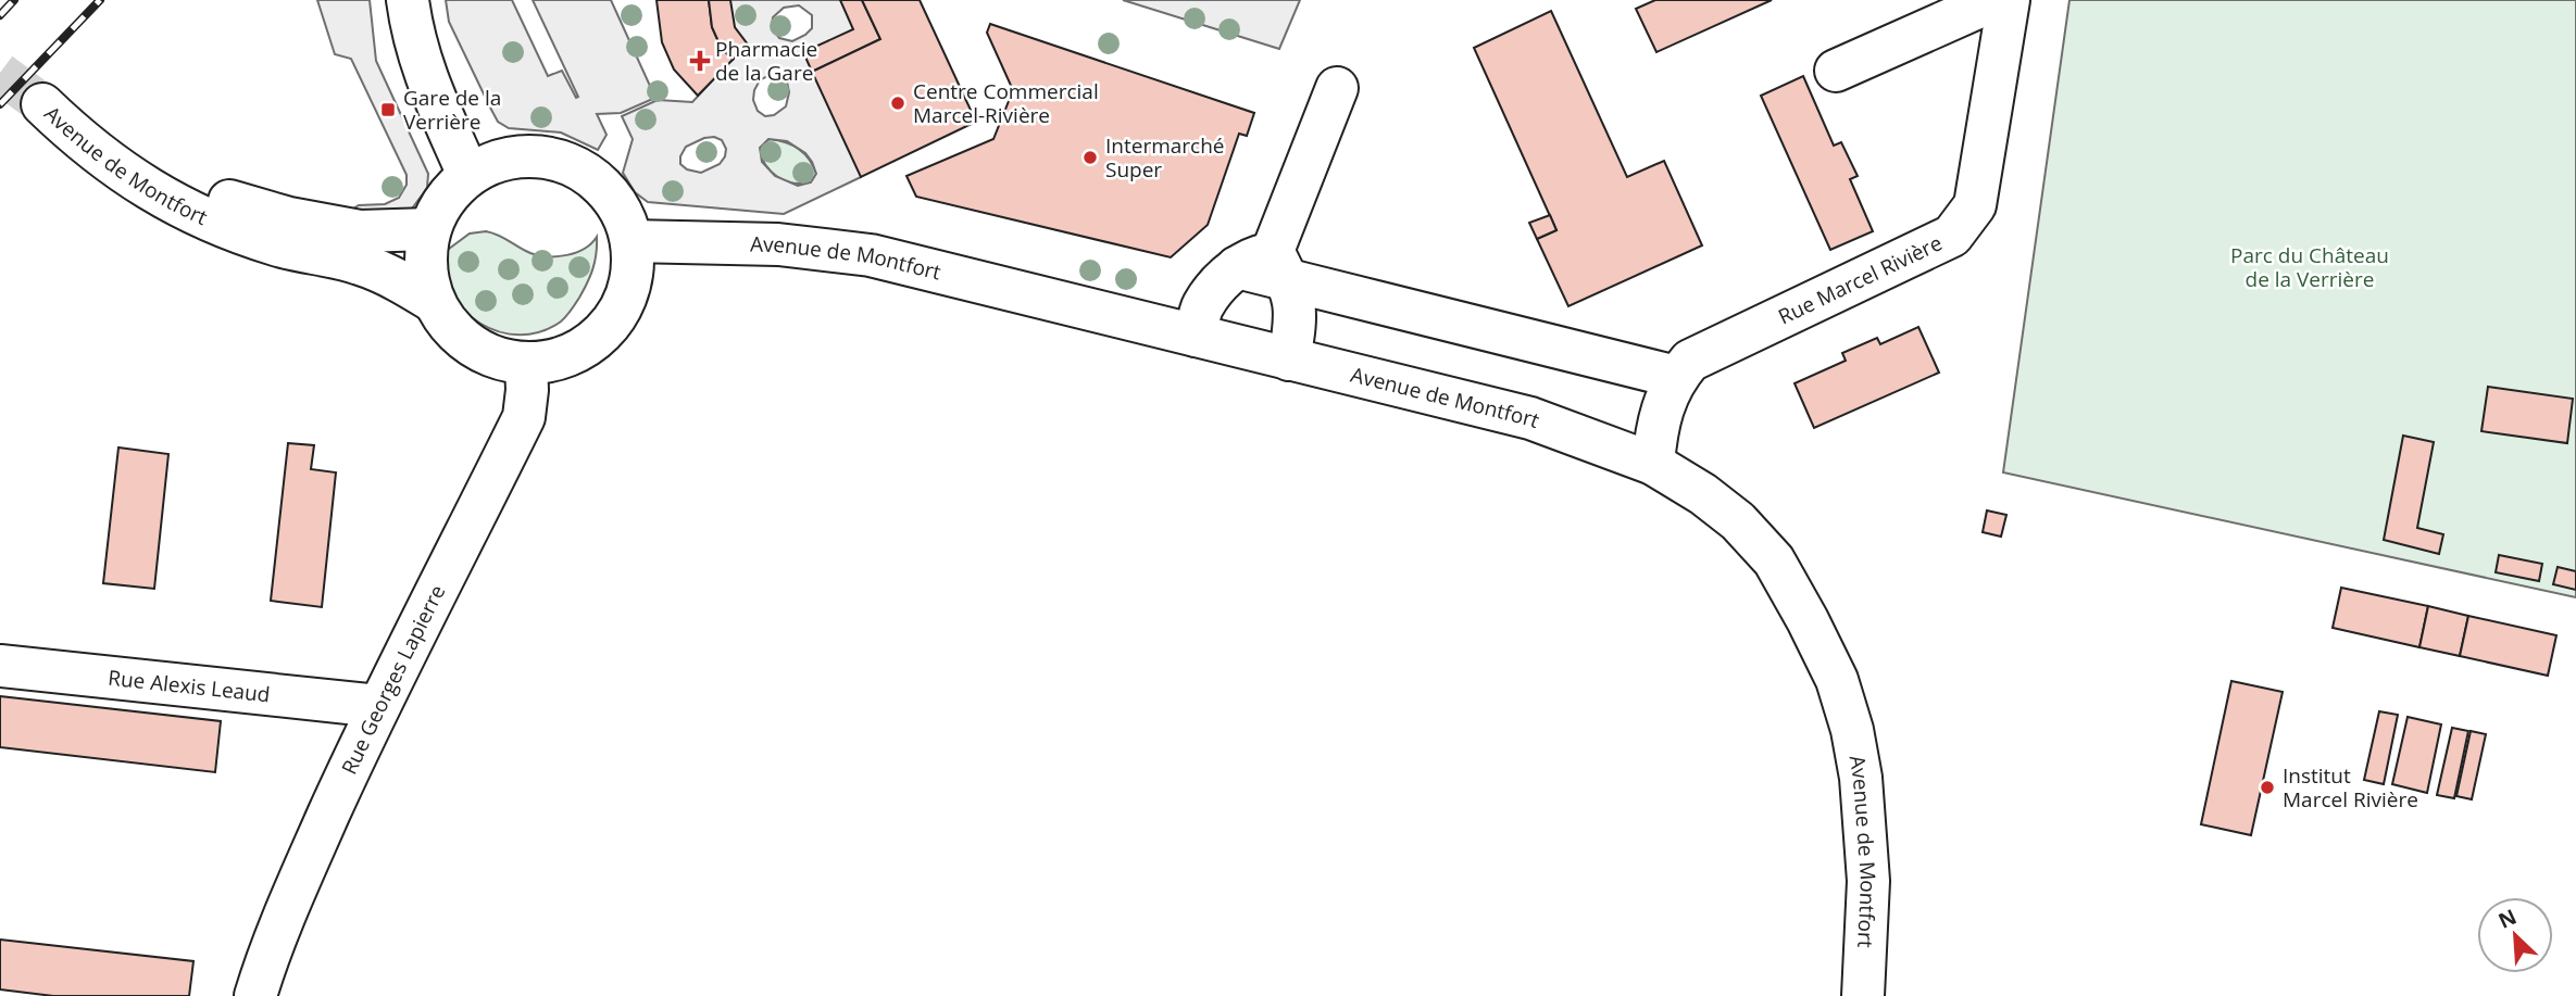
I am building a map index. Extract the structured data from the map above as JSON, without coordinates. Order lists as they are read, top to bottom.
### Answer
{
  "streets": {
    "street": [
      "Avenue de Montfort",
      "Rue Marcel Rivière",
      "Rue Georges Lapierre",
      "Rue Alexis Leaud"
    ]
  },
  "crossings": [
    ["Avenue de Montfort", "Rue Georges Lapierre"],
    ["Rue Georges Lapierre", "Rue Alexis Leaud"]
  ],
  "parks": ["Parc du Château de la Verrière"],
  "places": {
    "health": ["Pharmacie de la Gare"],
    "other": ["Centre Commercial Marcel-Rivière", "Intermarché Super", "Institut Marcel Rivière"],
    "transit": ["Gare de la Verrière"]
  },
  "north": "top left"
}
